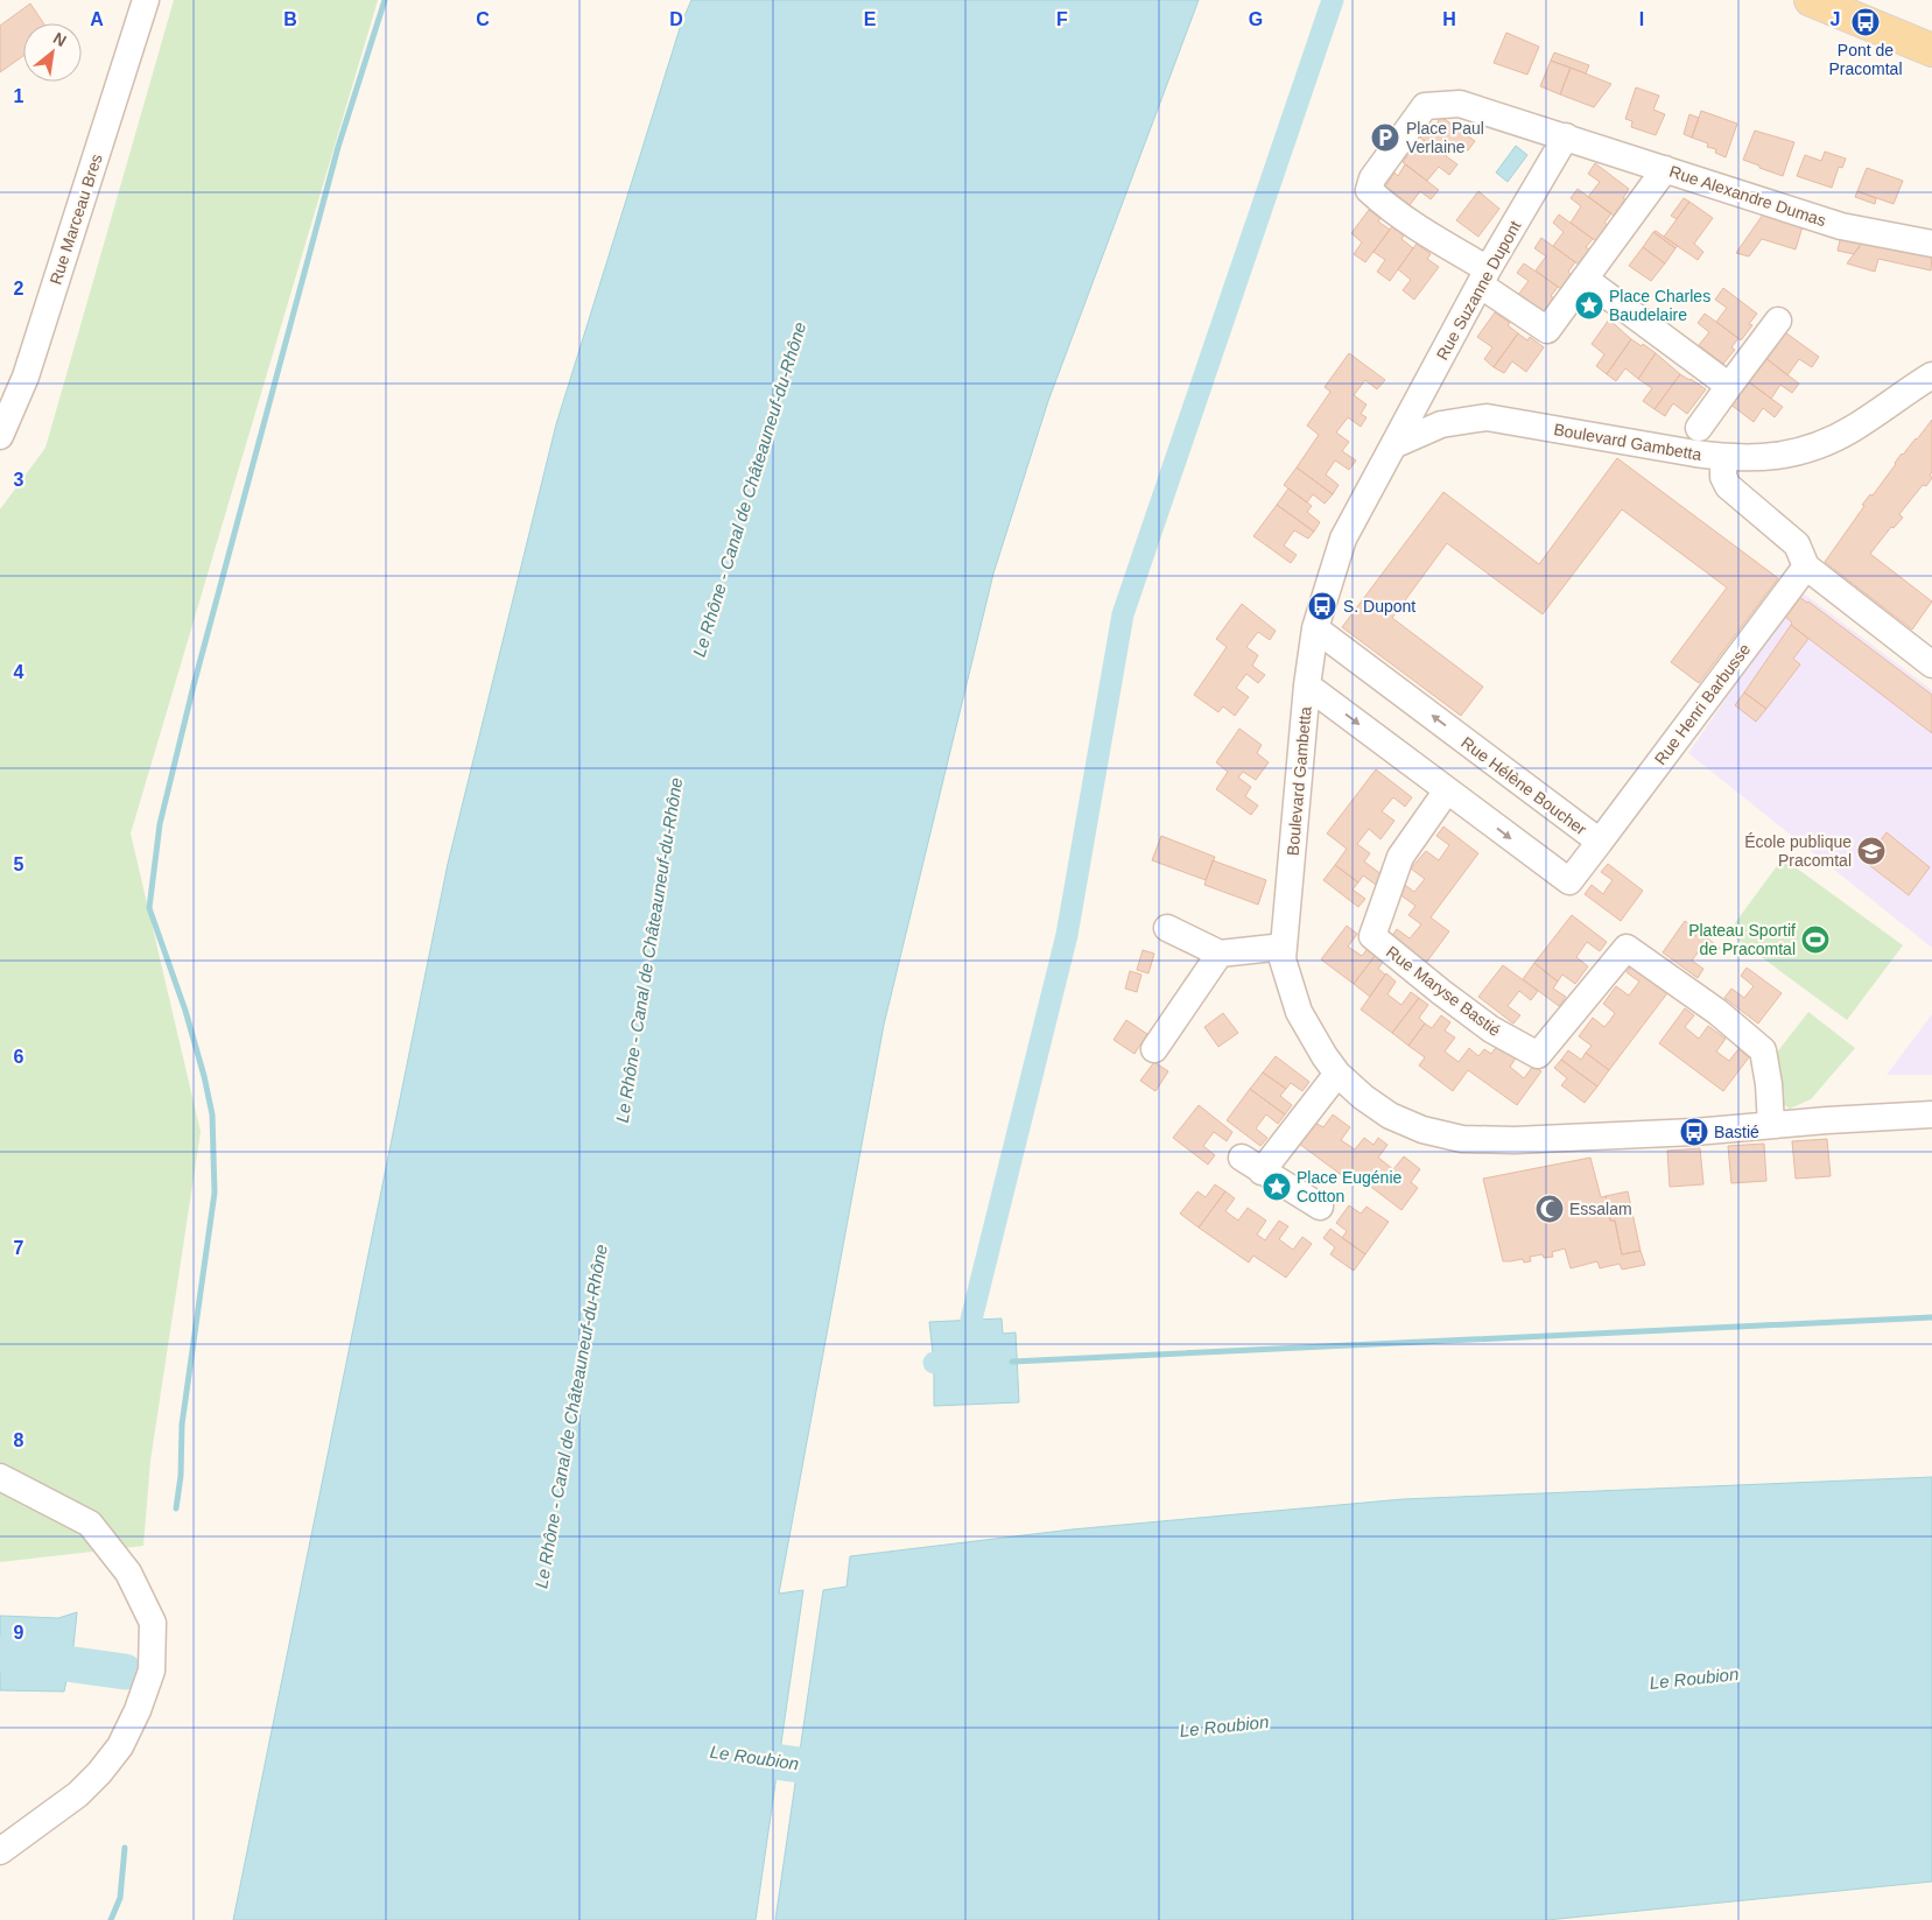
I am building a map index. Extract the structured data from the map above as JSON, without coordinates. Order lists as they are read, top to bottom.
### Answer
{
  "streets": {
    "street": [
      "Rue Alexandre Dumas",
      "Rue Marceau Bres",
      "Rue Suzanne Dupont",
      "Boulevard Gambetta",
      "Rue Henri Barbusse",
      "Rue Hélène Boucher",
      "Rue Maryse Bastié"
    ]
  },
  "crossings": [
    ["Rue Alexandre Dumas", "Rue Suzanne Dupont"],
    ["Rue Suzanne Dupont", "Boulevard Gambetta"],
    ["Boulevard Gambetta", "Rue Hélène Boucher"],
    ["Boulevard Gambetta", "Rue Maryse Bastié"],
    ["Rue Henri Barbusse", "Rue Hélène Boucher"],
    ["Rue Hélène Boucher", "Rue Maryse Bastié"]
  ],
  "water": ["Le Rhône - Canal de Châteauneuf-du-Rhône", "Le Roubion"],
  "places": {
    "bus stop": ["Pont de Pracomtal", "S. Dupont", "Bastié"],
    "parking": ["Place Paul Verlaine"],
    "place": ["Place Charles Baudelaire", "Place Eugénie Cotton"],
    "school or university": ["École publique Pracomtal"],
    "sports": ["Plateau Sportif de Pracomtal"],
    "mosque": ["Essalam"]
  },
  "north": "top right",
  "grid": {
    "columns": [
      "A",
      "B",
      "C",
      "D",
      "E",
      "F",
      "G",
      "H",
      "I",
      "J"
    ],
    "rows": [
      "1",
      "2",
      "3",
      "4",
      "5",
      "6",
      "7",
      "8",
      "9"
    ]
  }
}
